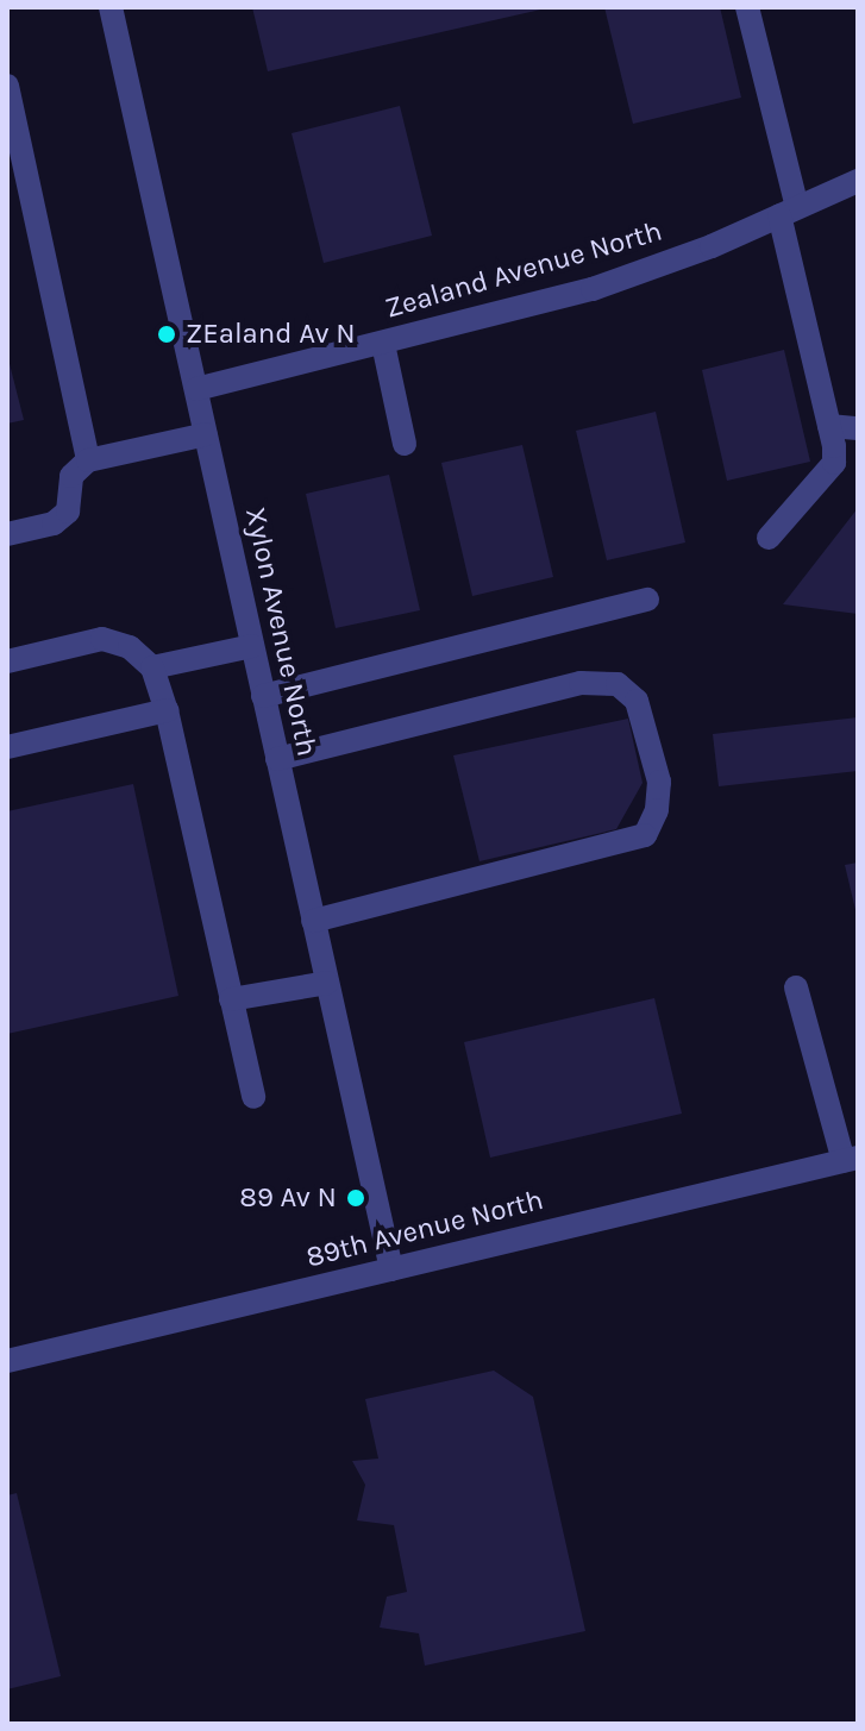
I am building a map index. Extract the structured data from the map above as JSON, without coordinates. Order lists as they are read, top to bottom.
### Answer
{
  "streets": {
    "street": ["Zealand Avenue North", "Xylon Avenue North", "89th Avenue North"]
  },
  "crossings": [
    ["Zealand Avenue North", "Xylon Avenue North"],
    ["Xylon Avenue North", "89th Avenue North"]
  ],
  "places": ["ZEaland Av N", "89 Av N"]
}
